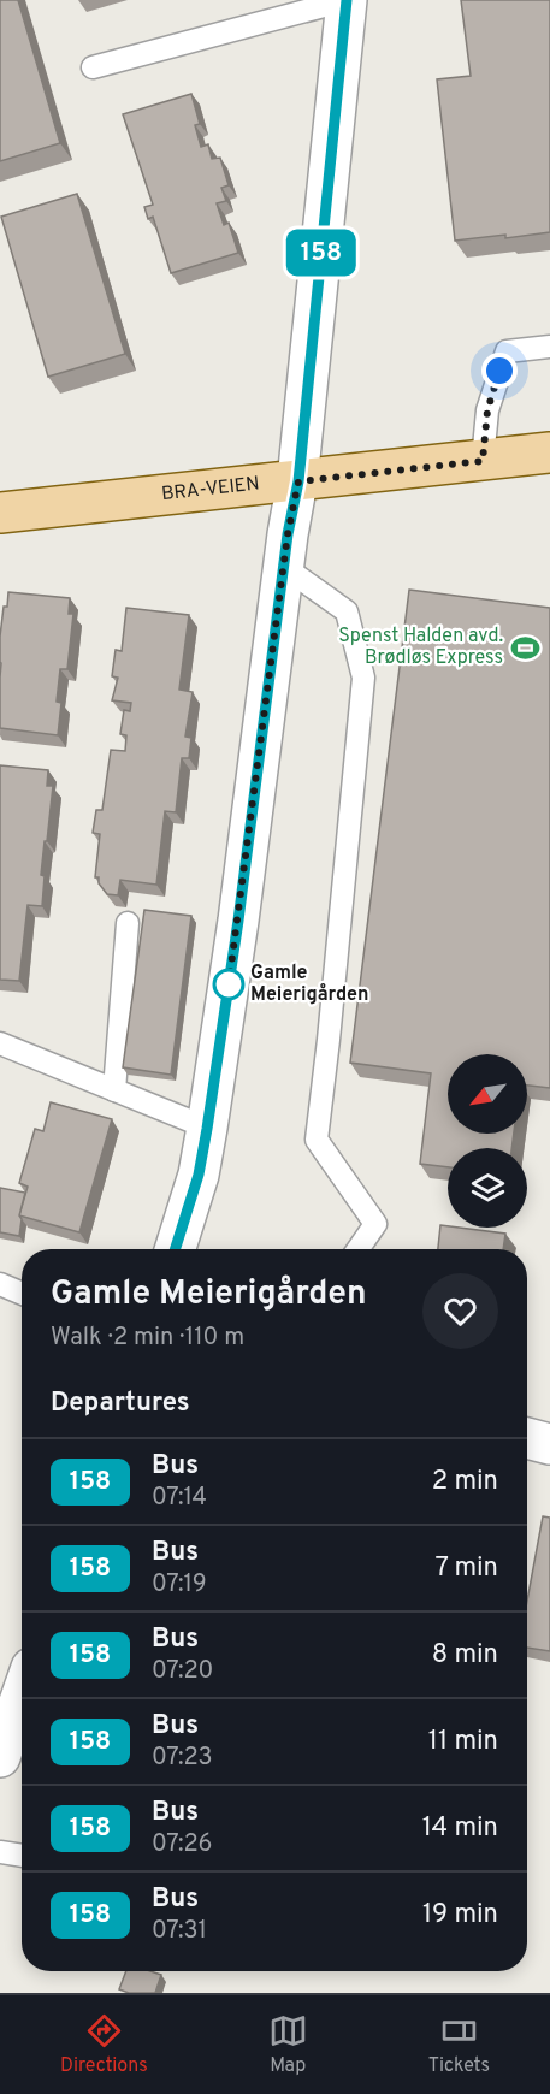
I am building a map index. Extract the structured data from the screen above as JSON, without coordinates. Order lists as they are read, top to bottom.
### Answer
{
  "streets": {
    "main road": ["BRA-VEIEN"]
  },
  "places": {
    "sports": ["Spenst Halden avd. Brødløs Express"],
    "other": ["Gamle Meierigården"]
  },
  "lines": ["bus line 158"],
  "north": "bottom left",
  "page": {
    "on_map": "158",
    "heading": [
      ["Gamle Meierigården", "Walk · 2 min · 110 m"],
      "Departures"
    ],
    "list": [
      {
        "mark": "158",
        "name": "Bus",
        "note": "07:14",
        "value": "2 min"
      },
      {
        "mark": "158",
        "name": "Bus",
        "note": "07:19",
        "value": "7 min"
      },
      {
        "mark": "158",
        "name": "Bus",
        "note": "07:20",
        "value": "8 min"
      },
      {
        "mark": "158",
        "name": "Bus",
        "note": "07:23",
        "value": "11 min"
      },
      {
        "mark": "158",
        "name": "Bus",
        "note": "07:26",
        "value": "14 min"
      },
      {
        "mark": "158",
        "name": "Bus",
        "note": "07:31",
        "value": "19 min"
      }
    ],
    "tabs": ["Directions", "Map", "Tickets"]
  }
}
